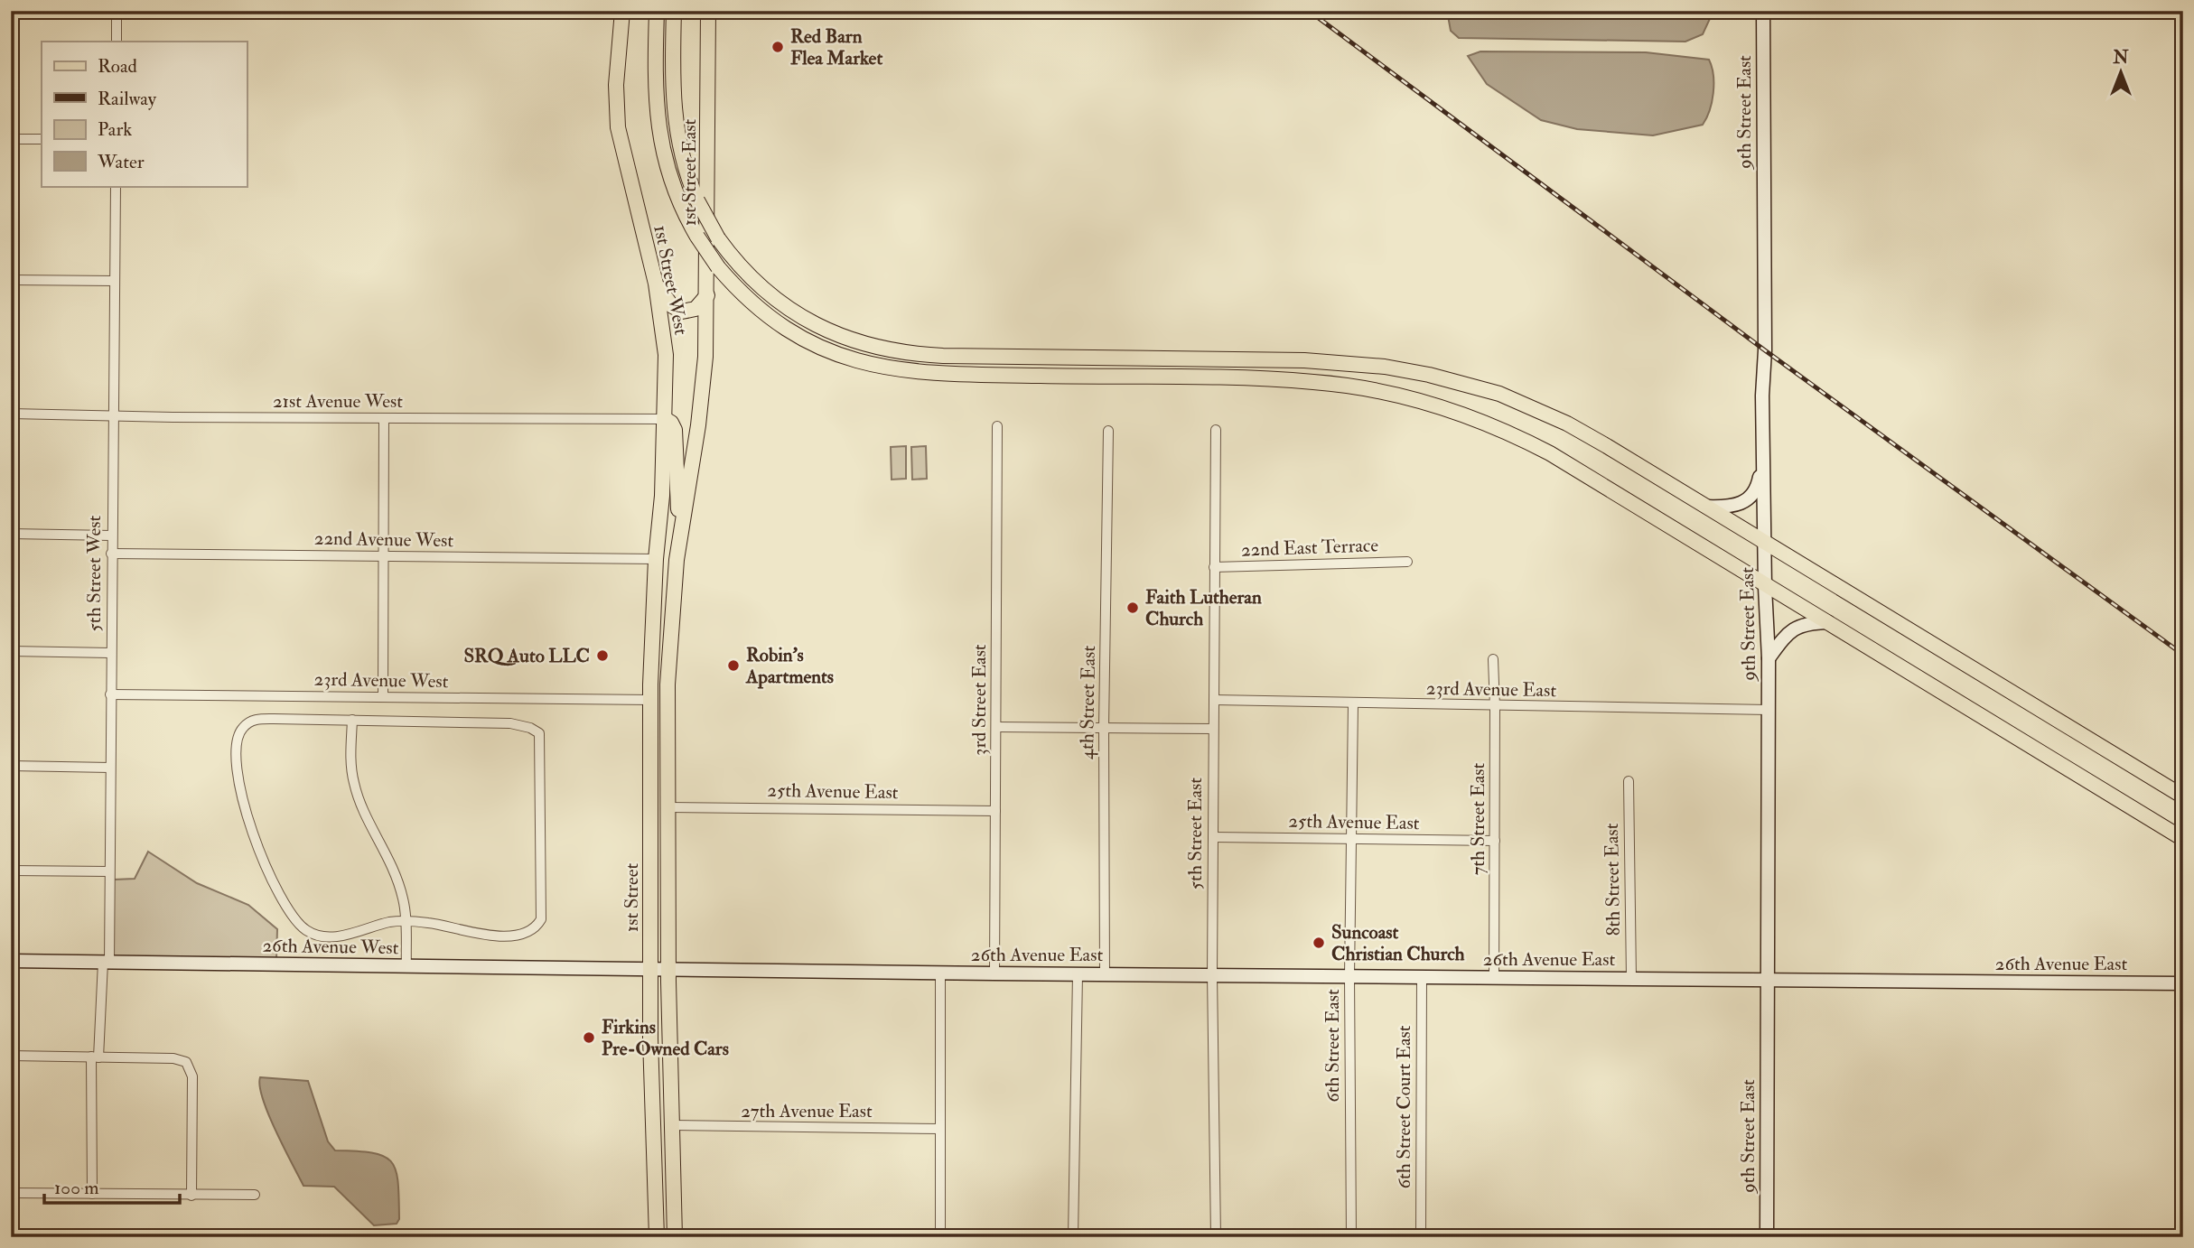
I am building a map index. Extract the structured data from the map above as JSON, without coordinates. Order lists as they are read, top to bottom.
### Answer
{
  "streets": {
    "main road": ["1st Street East", "1st Street West", "1st Street"],
    "street": [
      "9th Street East",
      "21st Avenue West",
      "22nd Avenue West",
      "22nd East Terrace",
      "5th Street West",
      "23rd Avenue West",
      "23rd Avenue East",
      "3rd Street East",
      "4th Street East",
      "25th Avenue East",
      "7th Street East",
      "5th Street East",
      "8th Street East",
      "26th Avenue West",
      "26th Avenue East",
      "6th Street East",
      "6th Street Court East",
      "27th Avenue East"
    ]
  },
  "crossings": [
    ["9th Street East", "1st Street West"],
    ["9th Street East", "23rd Avenue East"],
    ["9th Street East", "26th Avenue East"],
    ["1st Street East", "1st Street"],
    ["1st Street West", "21st Avenue West"],
    ["1st Street West", "22nd Avenue West"],
    ["1st Street West", "1st Street"],
    ["21st Avenue West", "5th Street West"],
    ["22nd Avenue West", "5th Street West"],
    ["22nd Avenue West", "1st Street"],
    ["22nd East Terrace", "5th Street East"],
    ["5th Street West", "23rd Avenue West"],
    ["5th Street West", "26th Avenue West"],
    ["23rd Avenue West", "1st Street"],
    ["23rd Avenue East", "7th Street East"],
    ["23rd Avenue East", "5th Street East"],
    ["23rd Avenue East", "6th Street East"],
    ["3rd Street East", "25th Avenue East"],
    ["3rd Street East", "26th Avenue East"],
    ["4th Street East", "26th Avenue East"],
    ["25th Avenue East", "7th Street East"],
    ["25th Avenue East", "5th Street East"],
    ["25th Avenue East", "1st Street"],
    ["25th Avenue East", "6th Street East"],
    ["7th Street East", "26th Avenue East"],
    ["5th Street East", "26th Avenue East"],
    ["8th Street East", "26th Avenue East"],
    ["1st Street", "26th Avenue West"],
    ["1st Street", "26th Avenue East"],
    ["1st Street", "27th Avenue East"],
    ["26th Avenue West", "26th Avenue East"],
    ["26th Avenue East", "6th Street East"],
    ["26th Avenue East", "6th Street Court East"]
  ],
  "places": [
    "Red Barn Flea Market",
    "Faith Lutheran Church",
    "SRQ Auto LLC",
    "Robin's Apartments",
    "Suncoast Christian Church",
    "Firkins Pre-Owned Cars"
  ],
  "legend": [
    "Road",
    "Railway",
    "Park",
    "Water"
  ],
  "scale_bar": "100 m",
  "north": "top"
}
